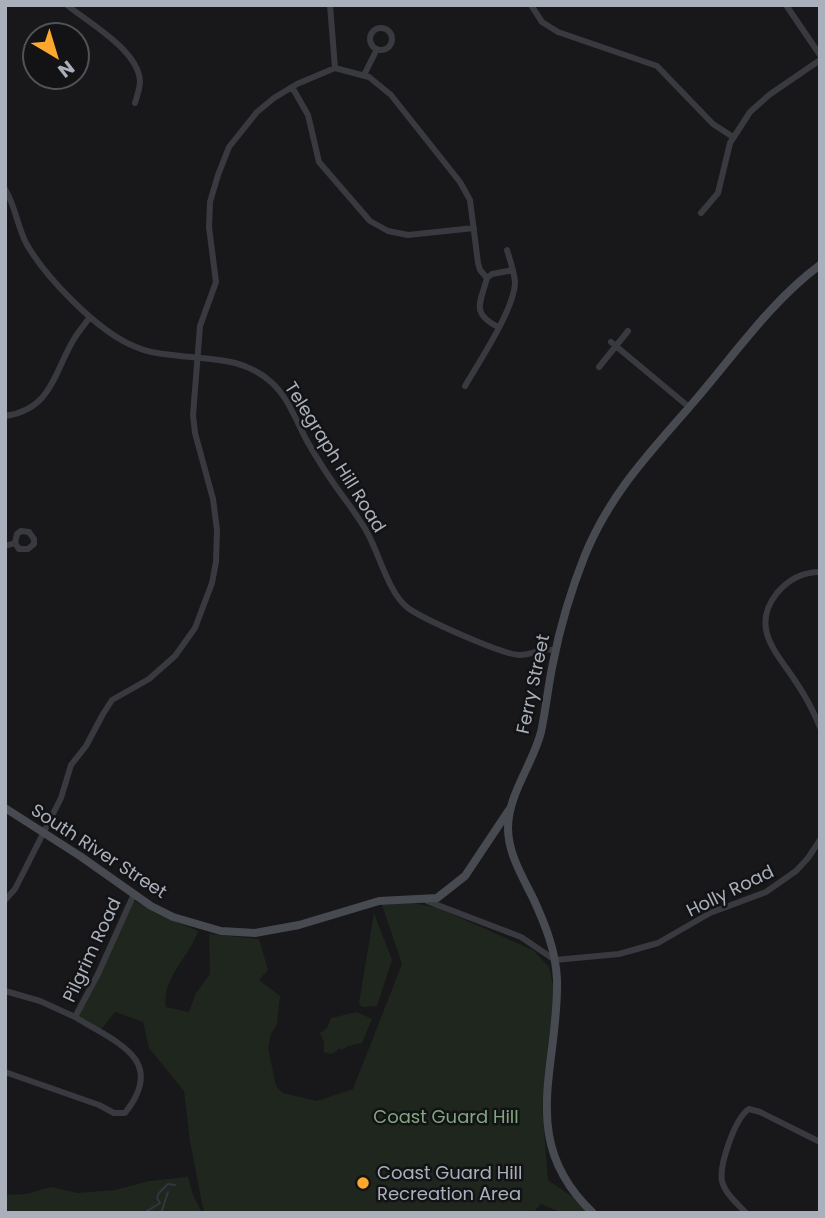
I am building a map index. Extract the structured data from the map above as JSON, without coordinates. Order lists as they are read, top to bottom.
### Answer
{
  "streets": {
    "street": [
      "Telegraph Hill Road",
      "Ferry Street",
      "South River Street",
      "Holly Road",
      "Pilgrim Road"
    ]
  },
  "crossings": [
    ["Telegraph Hill Road", "Ferry Street"],
    ["Ferry Street", "South River Street"],
    ["Ferry Street", "Holly Road"],
    ["South River Street", "Holly Road"],
    ["South River Street", "Pilgrim Road"]
  ],
  "parks": ["Coast Guard Hill"],
  "places": ["Coast Guard Hill Recreation Area"],
  "north": "bottom right"
}
